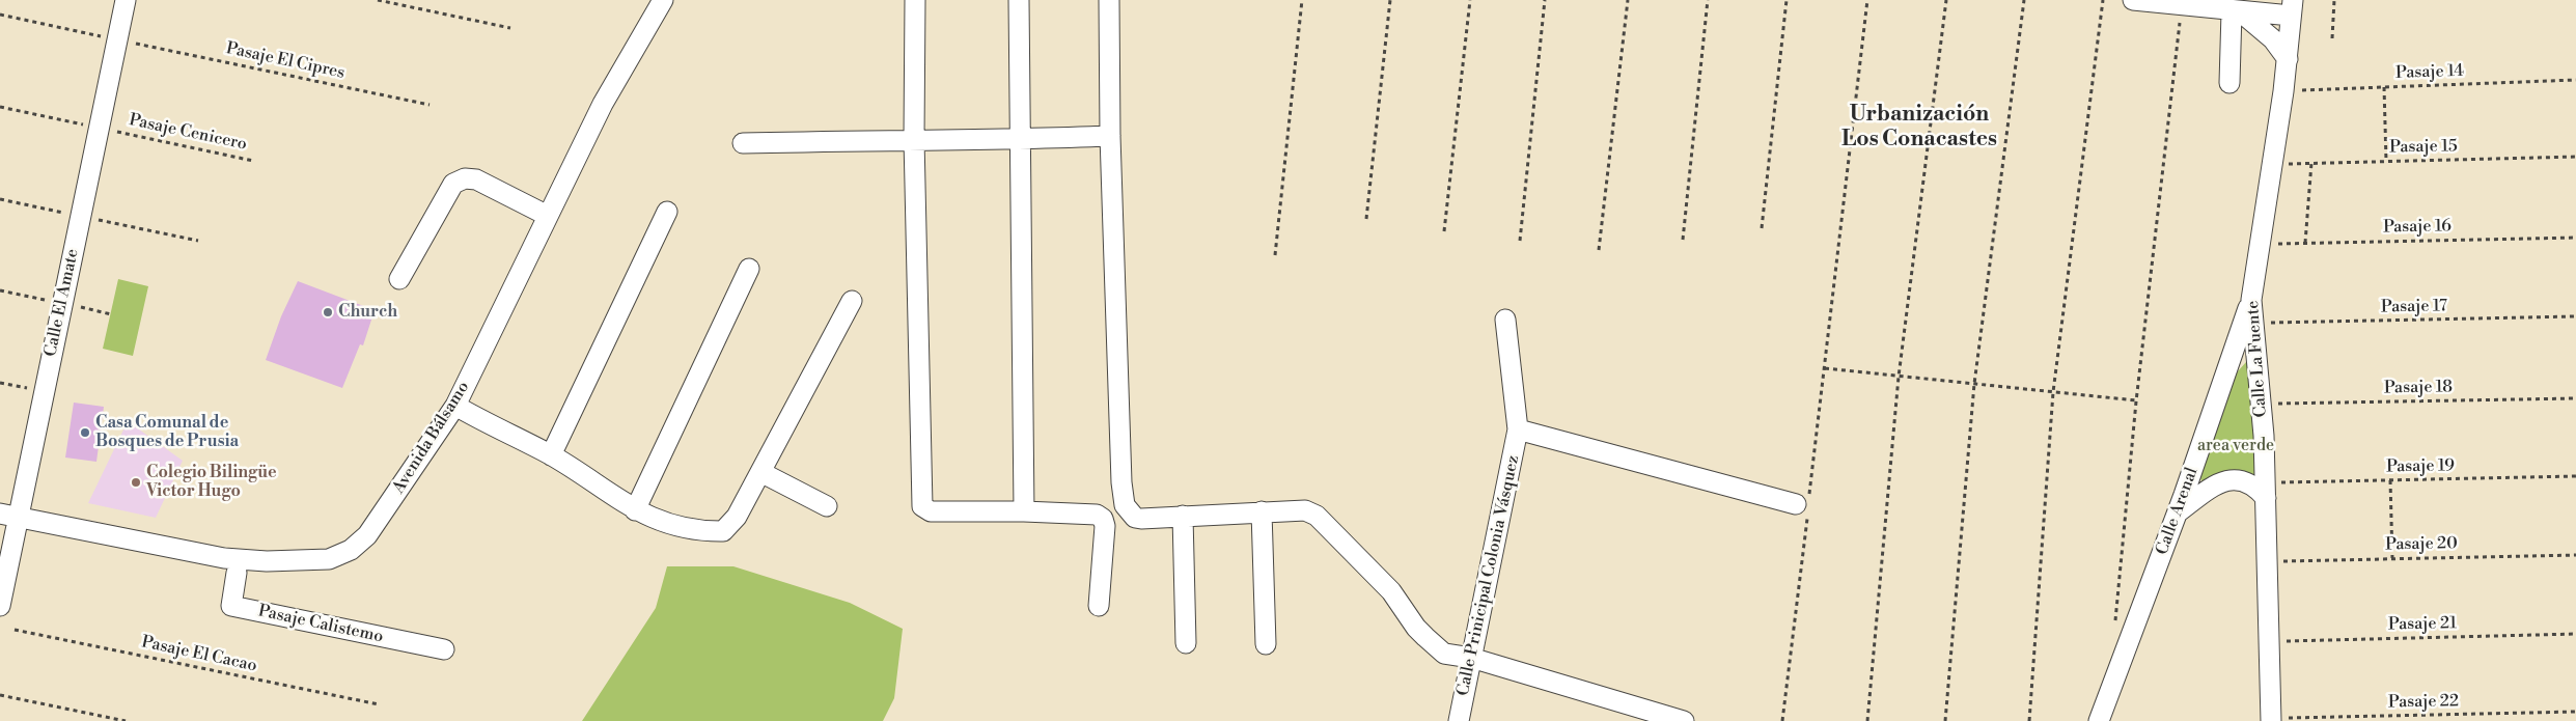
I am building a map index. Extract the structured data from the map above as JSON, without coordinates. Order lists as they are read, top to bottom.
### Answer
{
  "streets": {
    "street": [
      "Calle El Amate",
      "Calle La Fuente",
      "Avenida Bálsamo",
      "Calle Arenal",
      "Calle Prinicipal Colonia Vásquez",
      "Pasaje Calistemo"
    ],
    "path": [
      "Pasaje El Cipres",
      "Pasaje 14",
      "Pasaje Cenicero",
      "Pasaje 15",
      "Pasaje 16",
      "Pasaje 17",
      "Pasaje 18",
      "Pasaje 19",
      "Pasaje 20",
      "Pasaje 21",
      "Pasaje El Cacao",
      "Pasaje 22"
    ]
  },
  "crossings": [
    ["Pasaje 14", "Calle La Fuente"],
    ["Pasaje 15", "Calle La Fuente"],
    ["Pasaje 16", "Calle La Fuente"],
    ["Calle El Amate", "Avenida Bálsamo"],
    ["Pasaje 17", "Calle La Fuente"],
    ["Calle La Fuente", "Pasaje 18"],
    ["Calle La Fuente", "Pasaje 19"],
    ["Calle La Fuente", "Calle Arenal"],
    ["Calle La Fuente", "Pasaje 20"],
    ["Calle La Fuente", "Pasaje 21"],
    ["Calle La Fuente", "Pasaje 22"]
  ],
  "districts": ["Urbanización Los Conacastes"],
  "parks": ["area verde"],
  "places": ["Church", "Casa Comunal de Bosques de Prusia", "Colegio Bilingüe Victor Hugo"]
}
